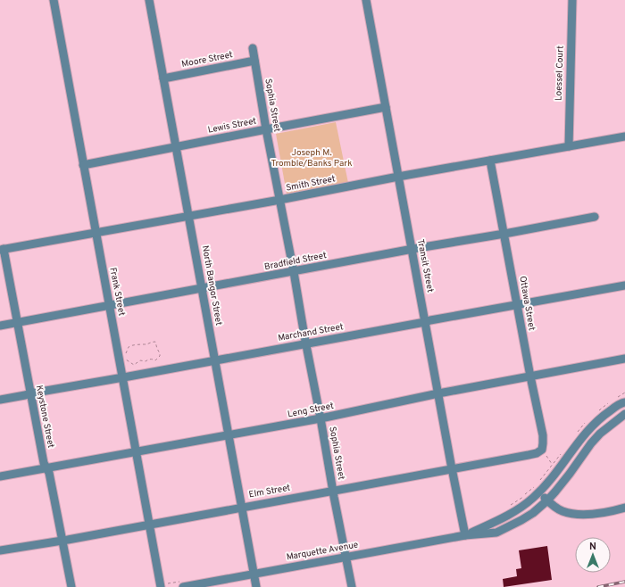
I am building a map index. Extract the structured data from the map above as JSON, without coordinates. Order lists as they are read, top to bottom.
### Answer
{
  "streets": {
    "street": [
      "Moore Street",
      "Loessel Court",
      "Sophia Street",
      "Lewis Street",
      "Smith Street",
      "Bradfield Street",
      "Transit Street",
      "North Bangor Street",
      "Frank Street",
      "Ottawa Street",
      "Marchand Street",
      "Leng Street",
      "Keystone Street",
      "Elm Street",
      "Marquette Avenue"
    ]
  },
  "crossings": [
    ["Moore Street", "Sophia Street"],
    ["Moore Street", "North Bangor Street"],
    ["Loessel Court", "Smith Street"],
    ["Sophia Street", "Lewis Street"],
    ["Sophia Street", "Smith Street"],
    ["Sophia Street", "Bradfield Street"],
    ["Sophia Street", "Marchand Street"],
    ["Sophia Street", "Leng Street"],
    ["Sophia Street", "Elm Street"],
    ["Sophia Street", "Marquette Avenue"],
    ["Lewis Street", "Transit Street"],
    ["Lewis Street", "North Bangor Street"],
    ["Lewis Street", "Frank Street"],
    ["Smith Street", "Transit Street"],
    ["Smith Street", "North Bangor Street"],
    ["Smith Street", "Frank Street"],
    ["Smith Street", "Ottawa Street"],
    ["Smith Street", "Keystone Street"],
    ["Bradfield Street", "Transit Street"],
    ["Bradfield Street", "North Bangor Street"],
    ["Bradfield Street", "Frank Street"],
    ["Bradfield Street", "Ottawa Street"],
    ["Bradfield Street", "Keystone Street"],
    ["Transit Street", "Marchand Street"],
    ["Transit Street", "Leng Street"],
    ["Transit Street", "Elm Street"],
    ["Transit Street", "Marquette Avenue"],
    ["North Bangor Street", "Marchand Street"],
    ["North Bangor Street", "Leng Street"],
    ["North Bangor Street", "Elm Street"],
    ["North Bangor Street", "Marquette Avenue"],
    ["Frank Street", "Marchand Street"],
    ["Frank Street", "Leng Street"],
    ["Frank Street", "Elm Street"],
    ["Ottawa Street", "Marchand Street"],
    ["Ottawa Street", "Leng Street"],
    ["Ottawa Street", "Elm Street"],
    ["Marchand Street", "Keystone Street"],
    ["Leng Street", "Keystone Street"],
    ["Keystone Street", "Elm Street"]
  ],
  "parks": ["Joseph M. Tromble/Banks Park"],
  "north": "top"
}
